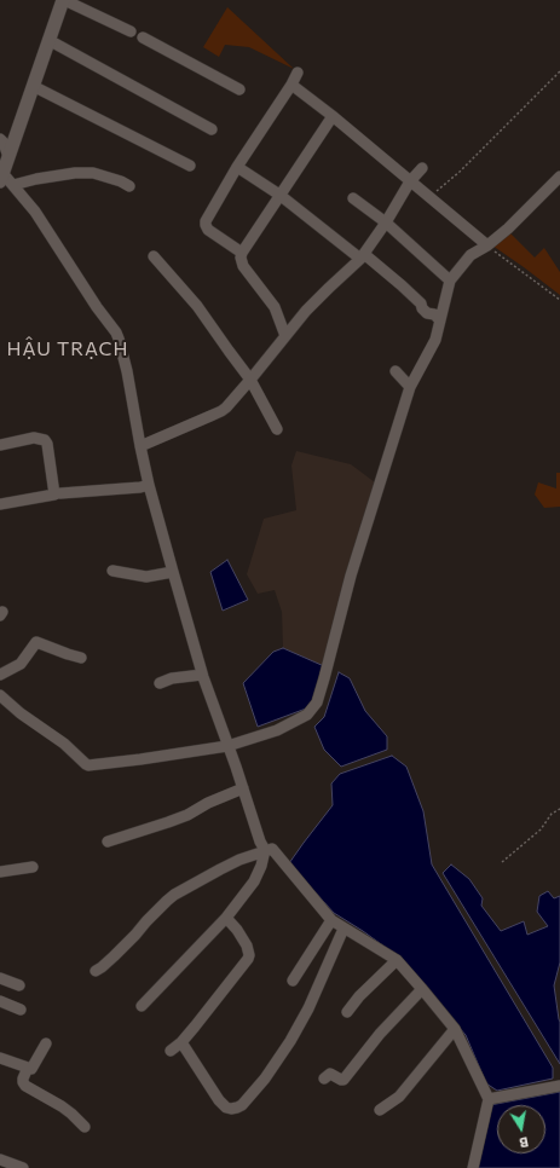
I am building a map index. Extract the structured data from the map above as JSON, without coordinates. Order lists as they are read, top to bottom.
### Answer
{
  "districts": ["HẬU TRẠCH"],
  "north": "bottom"
}
